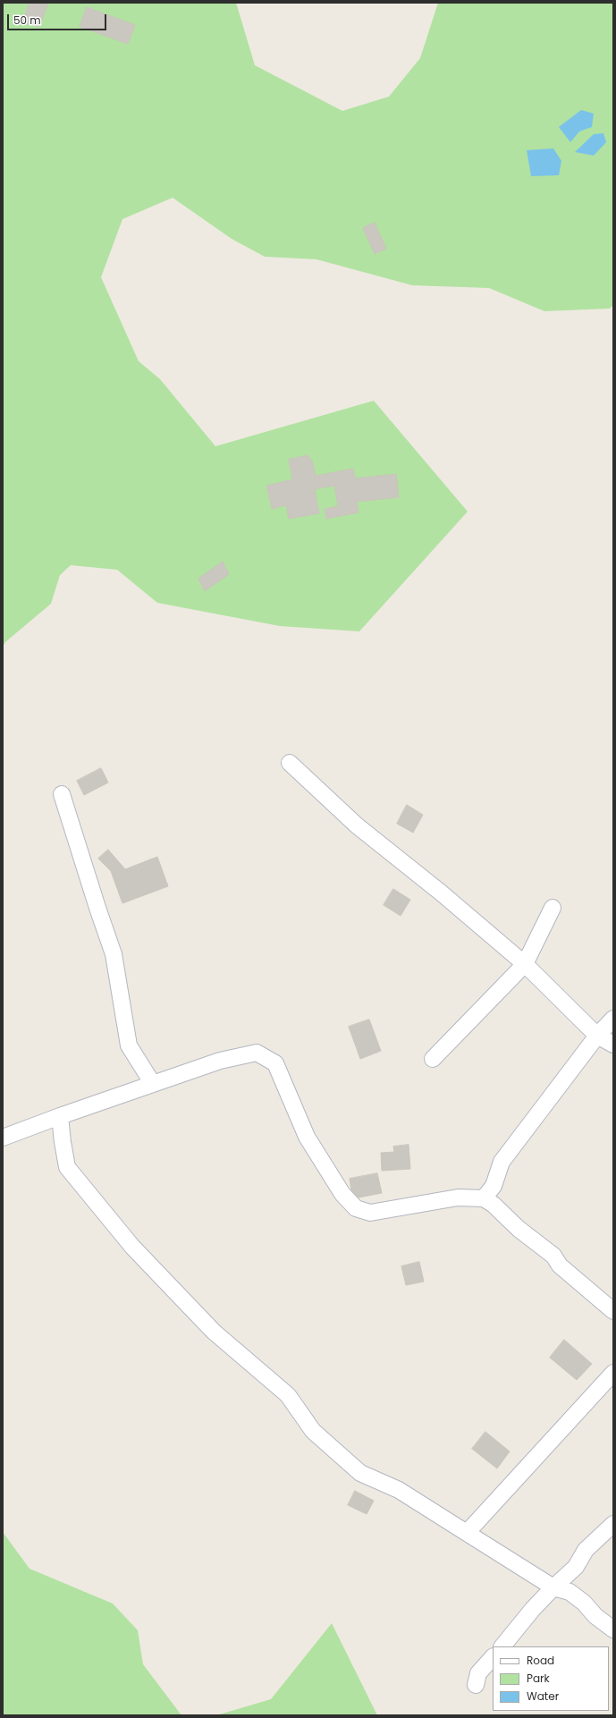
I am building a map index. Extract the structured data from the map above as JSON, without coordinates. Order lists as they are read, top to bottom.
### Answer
{
  "legend": ["Road", "Park", "Water"],
  "scale_bar": "50 m"
}
